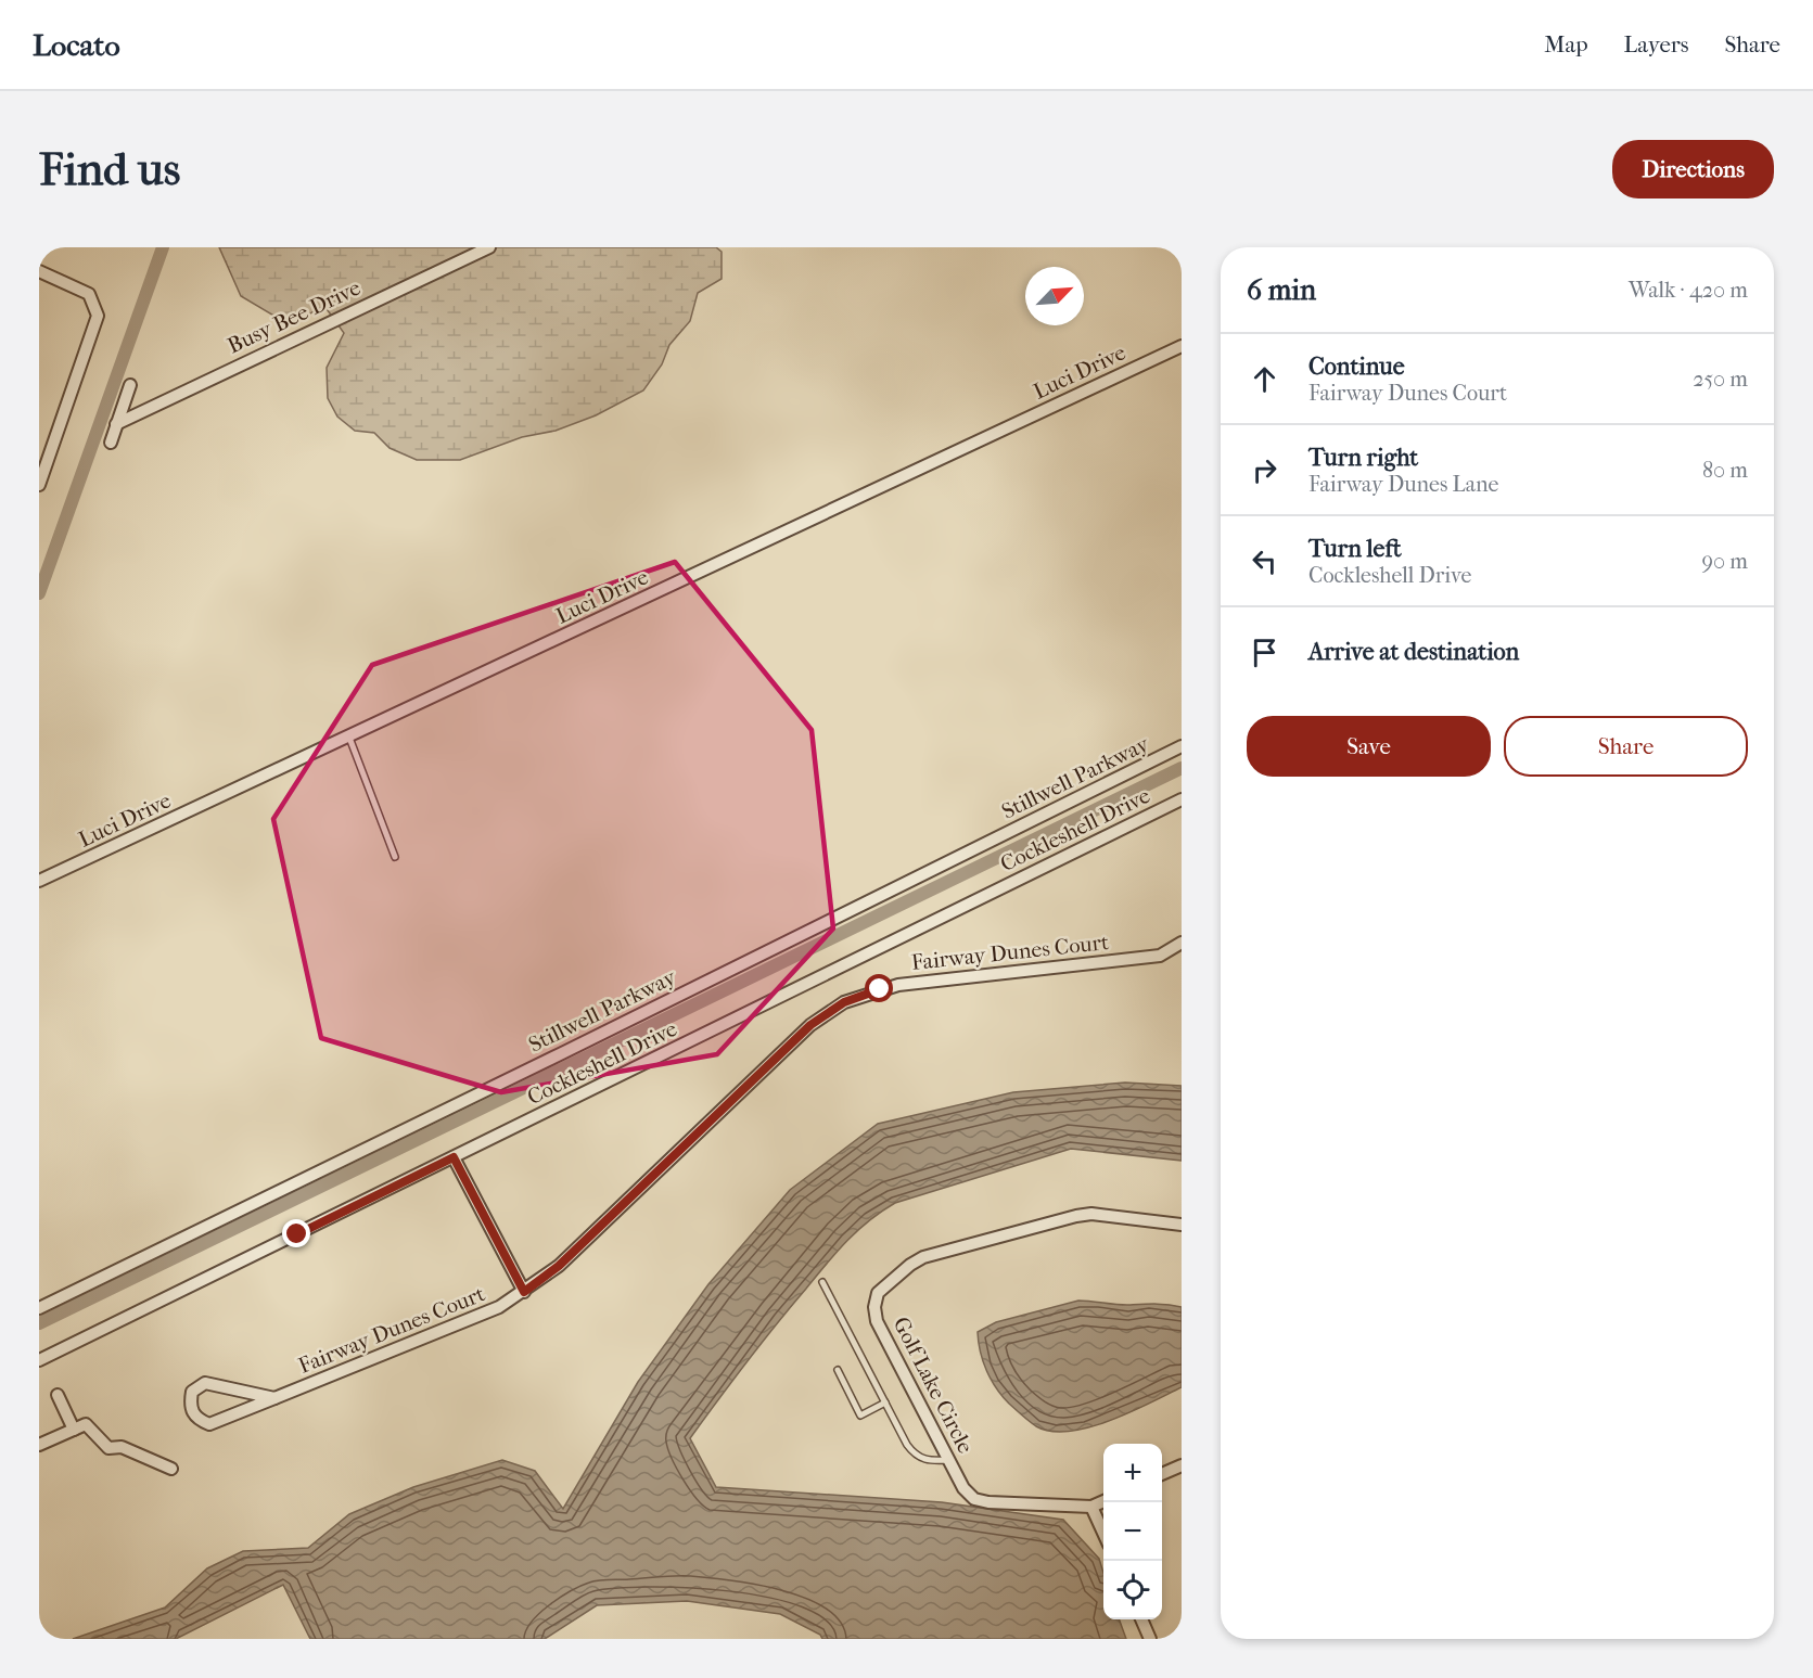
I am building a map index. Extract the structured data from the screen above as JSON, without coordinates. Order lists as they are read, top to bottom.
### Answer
{
  "streets": {
    "street": [
      "Busy Bee Drive",
      "Luci Drive",
      "Stillwell Parkway",
      "Cockleshell Drive",
      "Fairway Dunes Court",
      "Golf Lake Circle"
    ]
  },
  "north": "top right",
  "page": {
    "header": "Locato",
    "nav": ["Map", "Layers", "Share"],
    "buttons": [
      "Directions",
      ["Save", "Share"]
    ],
    "title": "Find us",
    "heading": ["6 min", "Walk · 420 m"],
    "list": [
      ["Continue", "Fairway Dunes Court", "250 m"],
      ["Turn right", "Fairway Dunes Lane", "80 m"],
      ["Turn left", "Cockleshell Drive", "90 m"],
      "Arrive at destination"
    ],
    "map_buttons": ["+", "−"]
  }
}
